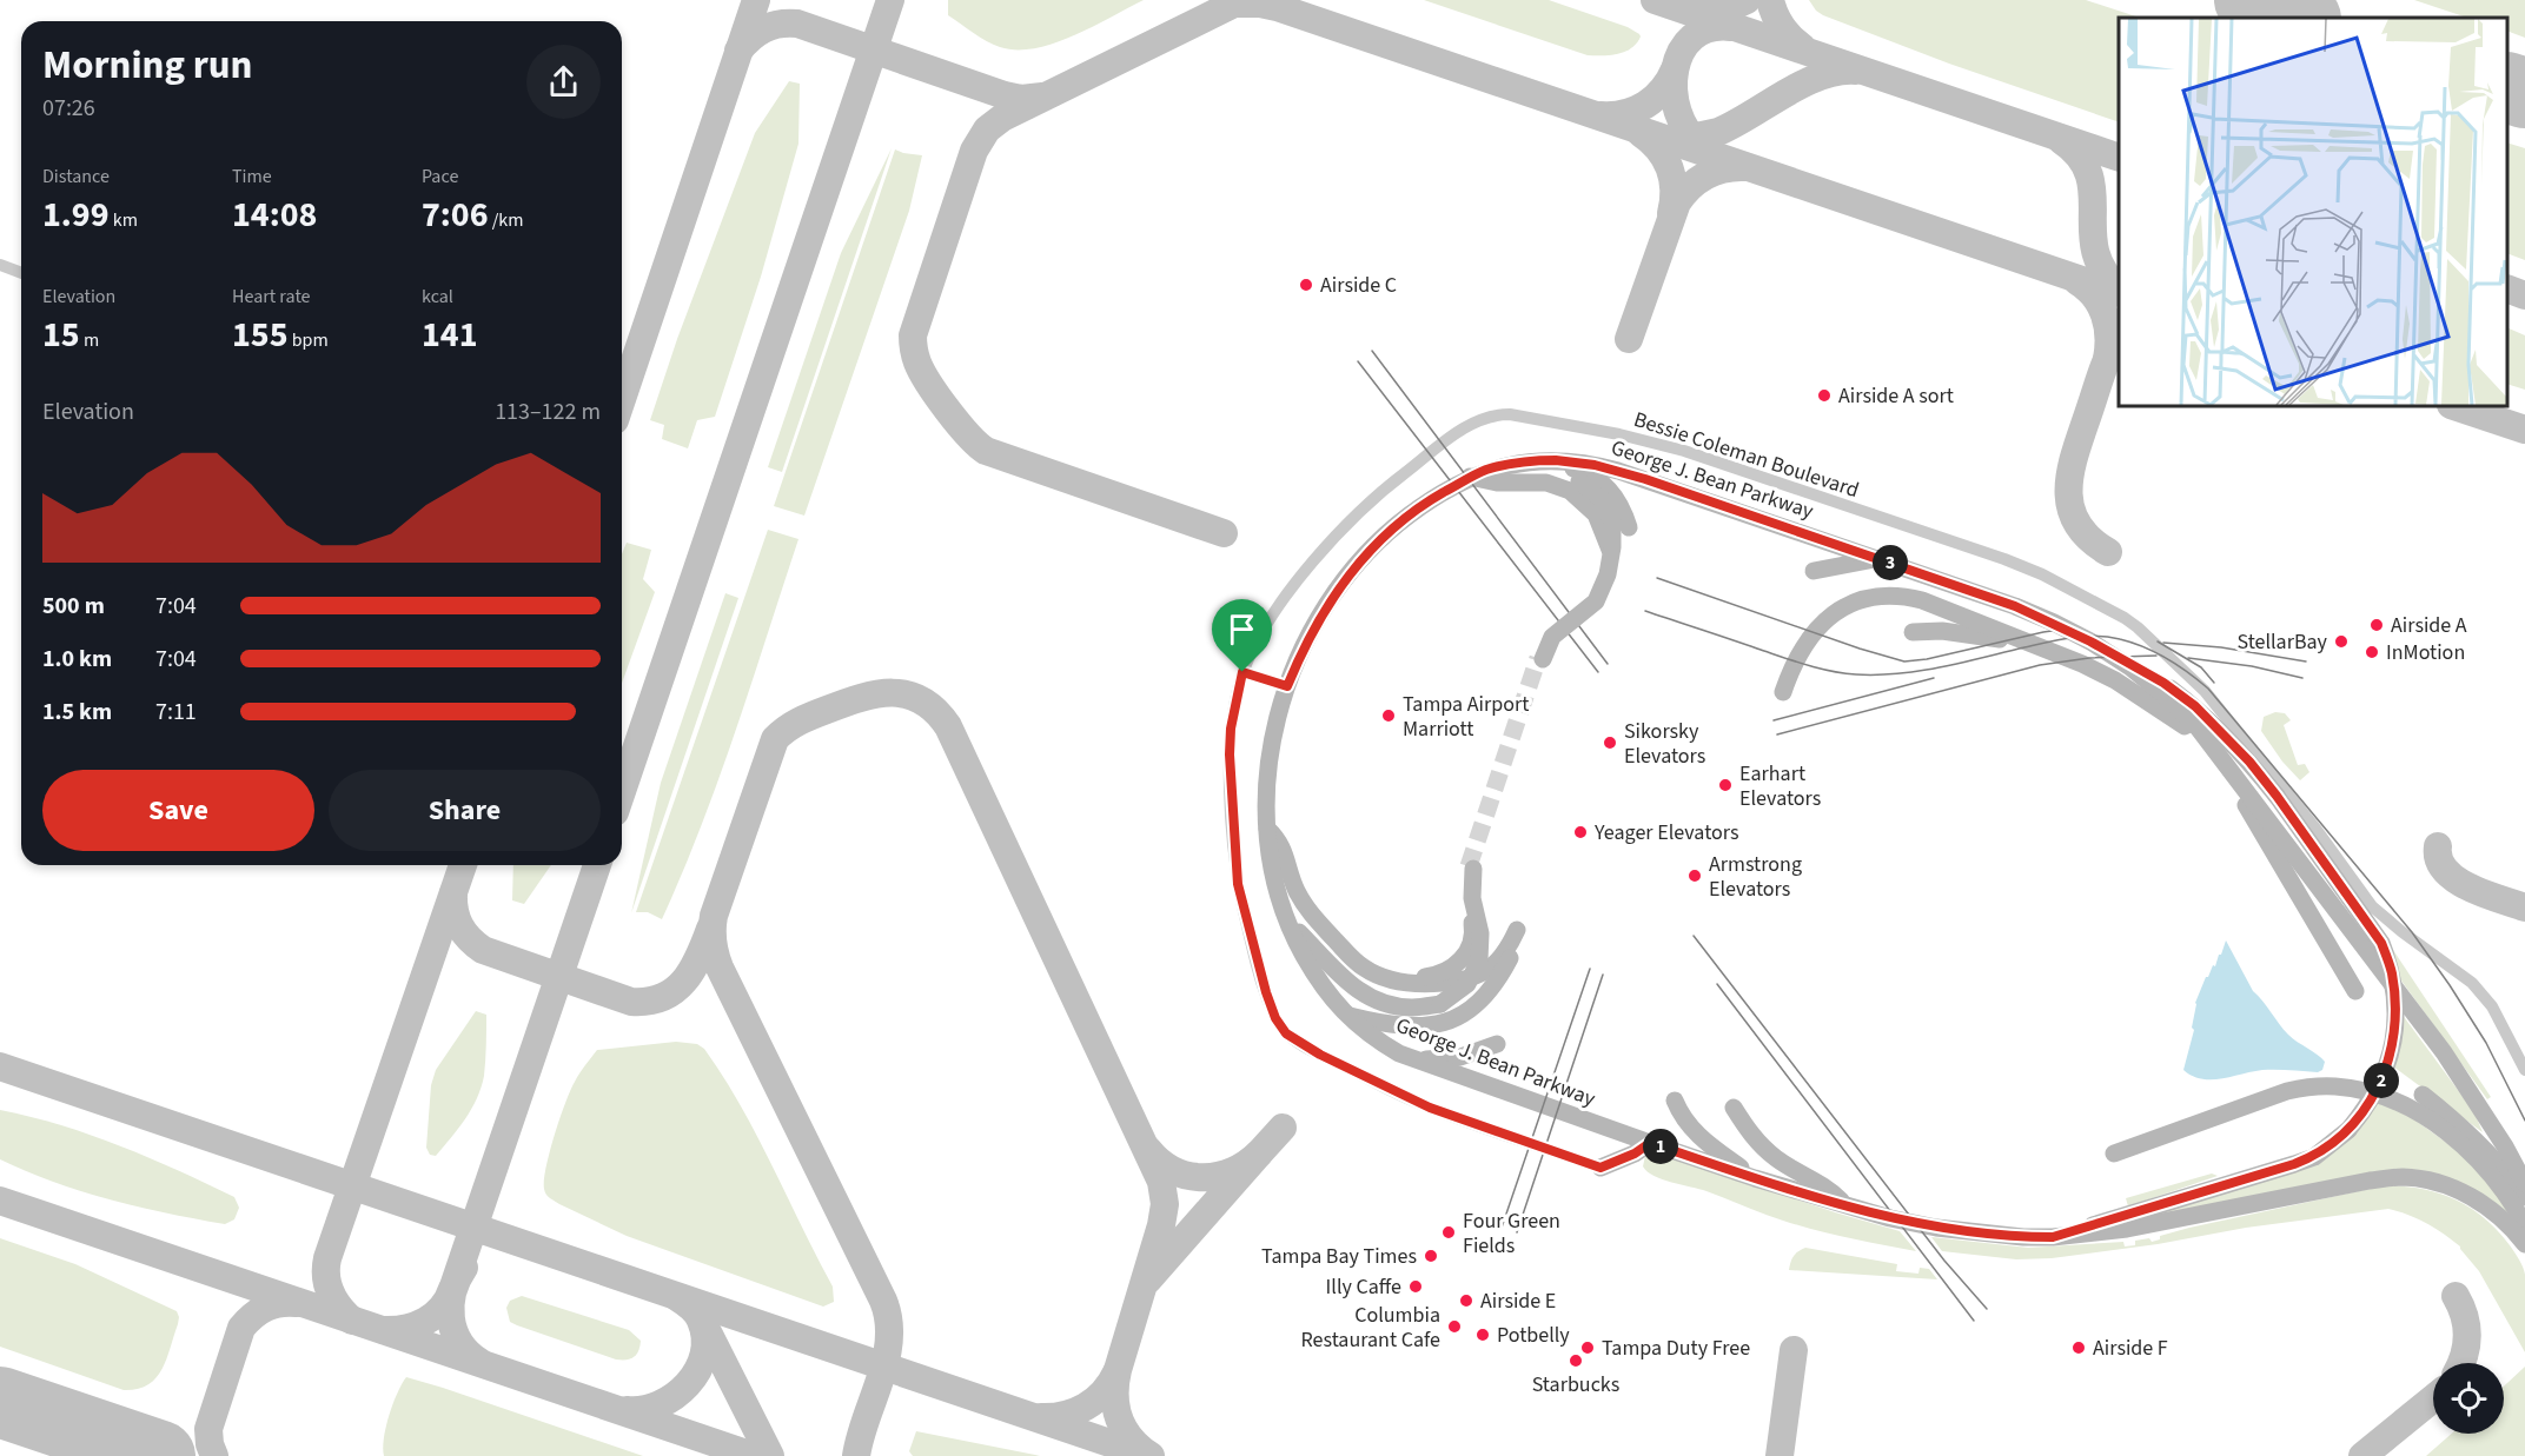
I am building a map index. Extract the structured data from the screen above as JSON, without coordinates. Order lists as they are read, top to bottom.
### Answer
{
  "streets": {
    "street": ["Bessie Coleman Boulevard", "George J. Bean Parkway"]
  },
  "places": [
    "Airside C",
    "Airside A sort",
    "Airside A",
    "StellarBay",
    "InMotion",
    "Tampa Airport Marriott",
    "Sikorsky Elevators",
    "Earhart Elevators",
    "Yeager Elevators",
    "Armstrong Elevators",
    "Four Green Fields",
    "Tampa Bay Times",
    "Illy Caffe",
    "Airside E",
    "Columbia Restaurant Cafe",
    "Potbelly",
    "Tampa Duty Free",
    "Airside F",
    "Starbucks"
  ],
  "page": {
    "heading": ["Morning run", "07:26"],
    "stats": [
      ["Distance", "1.99 km"],
      ["Time", "14:08"],
      ["Pace", "7:06 /km"],
      ["Elevation", "15 m"],
      ["Heart rate", "155 bpm"],
      ["kcal", "141"]
    ],
    "chart": ["Elevation", "113–122 m"],
    "pins": ["3", "2", "1"],
    "list": [
      {
        "name": "500 m",
        "note": "7:04"
      },
      {
        "name": "1.0 km",
        "note": "7:04"
      },
      {
        "name": "1.5 km",
        "note": "7:11"
      }
    ],
    "buttons": ["Save", "Share"]
  }
}
